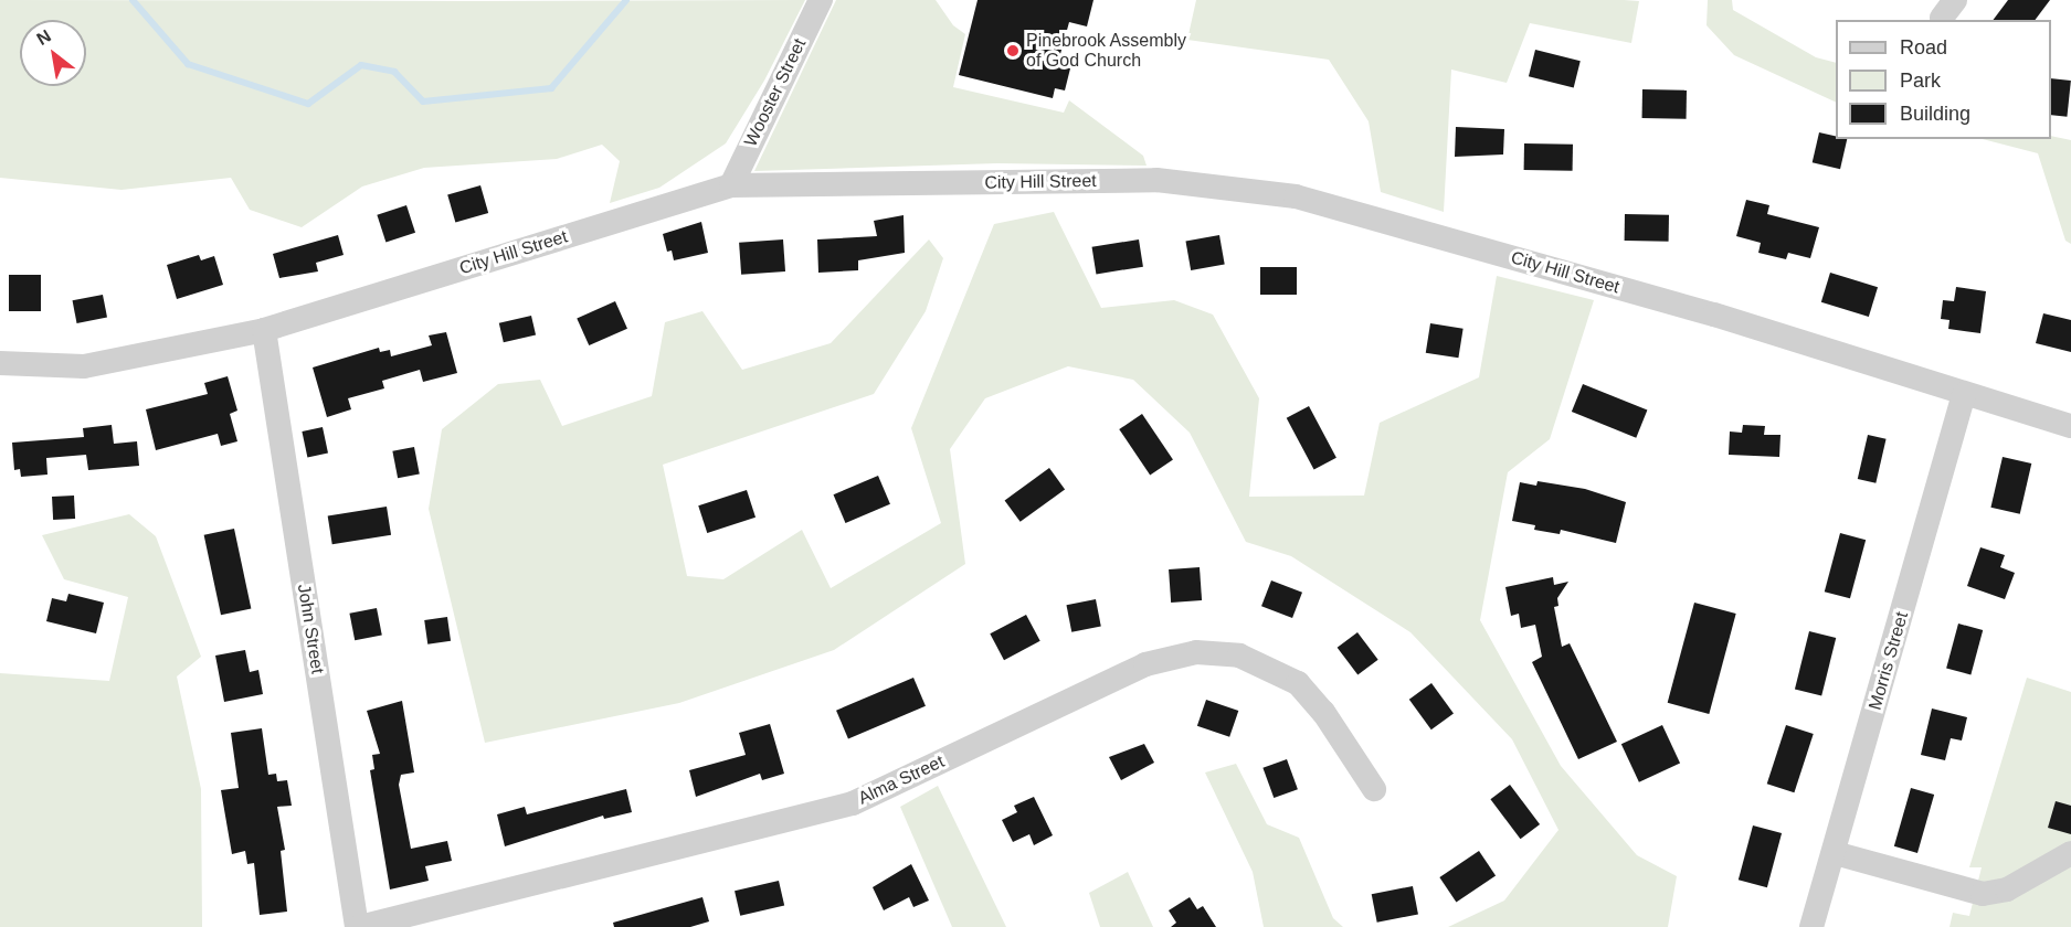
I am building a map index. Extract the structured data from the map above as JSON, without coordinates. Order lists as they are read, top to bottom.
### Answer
{
  "streets": {
    "street": [
      "Wooster Street",
      "City Hill Street",
      "John Street",
      "Morris Street",
      "Alma Street"
    ]
  },
  "crossings": [
    ["Wooster Street", "City Hill Street"],
    ["City Hill Street", "John Street"],
    ["City Hill Street", "Morris Street"],
    ["John Street", "Alma Street"]
  ],
  "places": ["Pinebrook Assembly of God Church"],
  "legend": ["Road", "Park", "Building"],
  "north": "top left"
}
